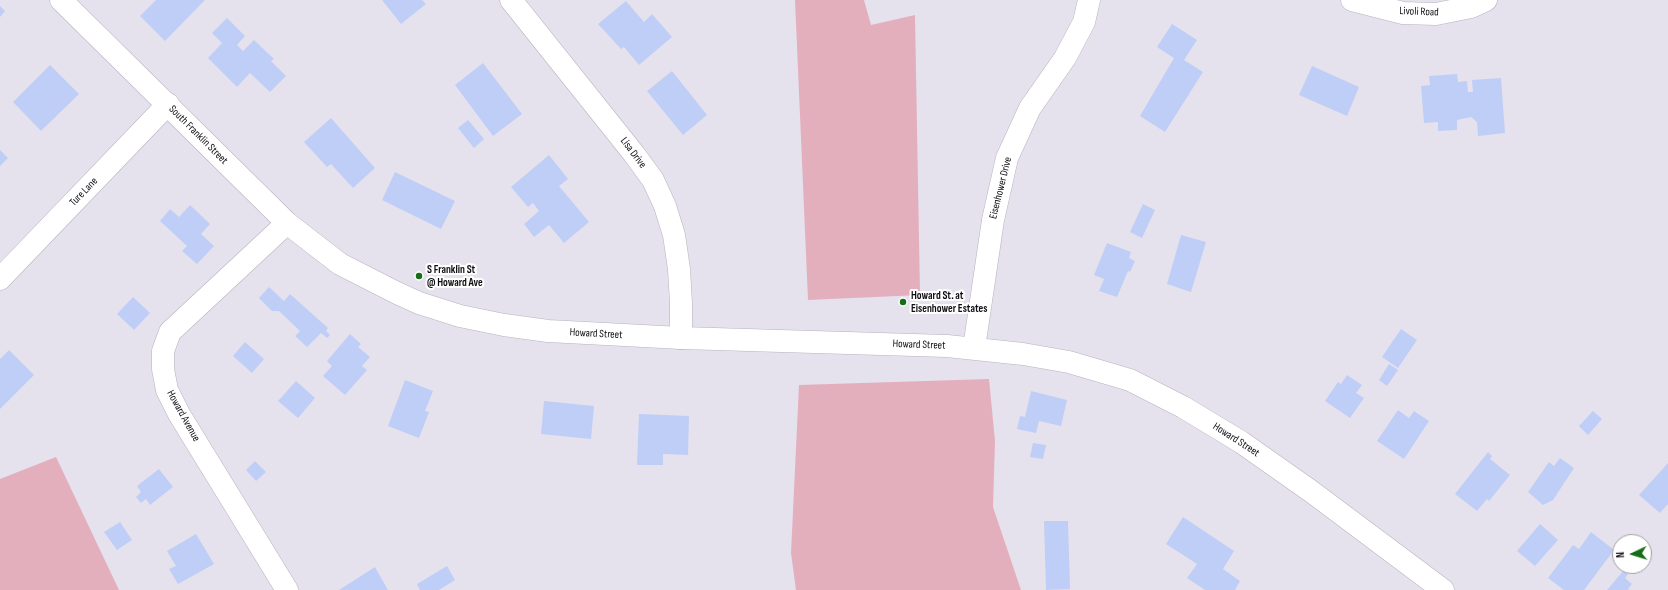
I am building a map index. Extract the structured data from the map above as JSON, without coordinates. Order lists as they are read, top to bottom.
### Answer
{
  "streets": {
    "street": [
      "Livoli Road",
      "South Franklin Street",
      "Lisa Drive",
      "Eisenhower Drive",
      "Ture Lane",
      "Howard Street",
      "Howard Avenue"
    ]
  },
  "crossings": [
    ["South Franklin Street", "Ture Lane"],
    ["South Franklin Street", "Howard Street"],
    ["South Franklin Street", "Howard Avenue"],
    ["Lisa Drive", "Howard Street"],
    ["Eisenhower Drive", "Howard Street"]
  ],
  "places": ["S Franklin St @ Howard Ave", "Howard St. at Eisenhower Estates"],
  "north": "left"
}
